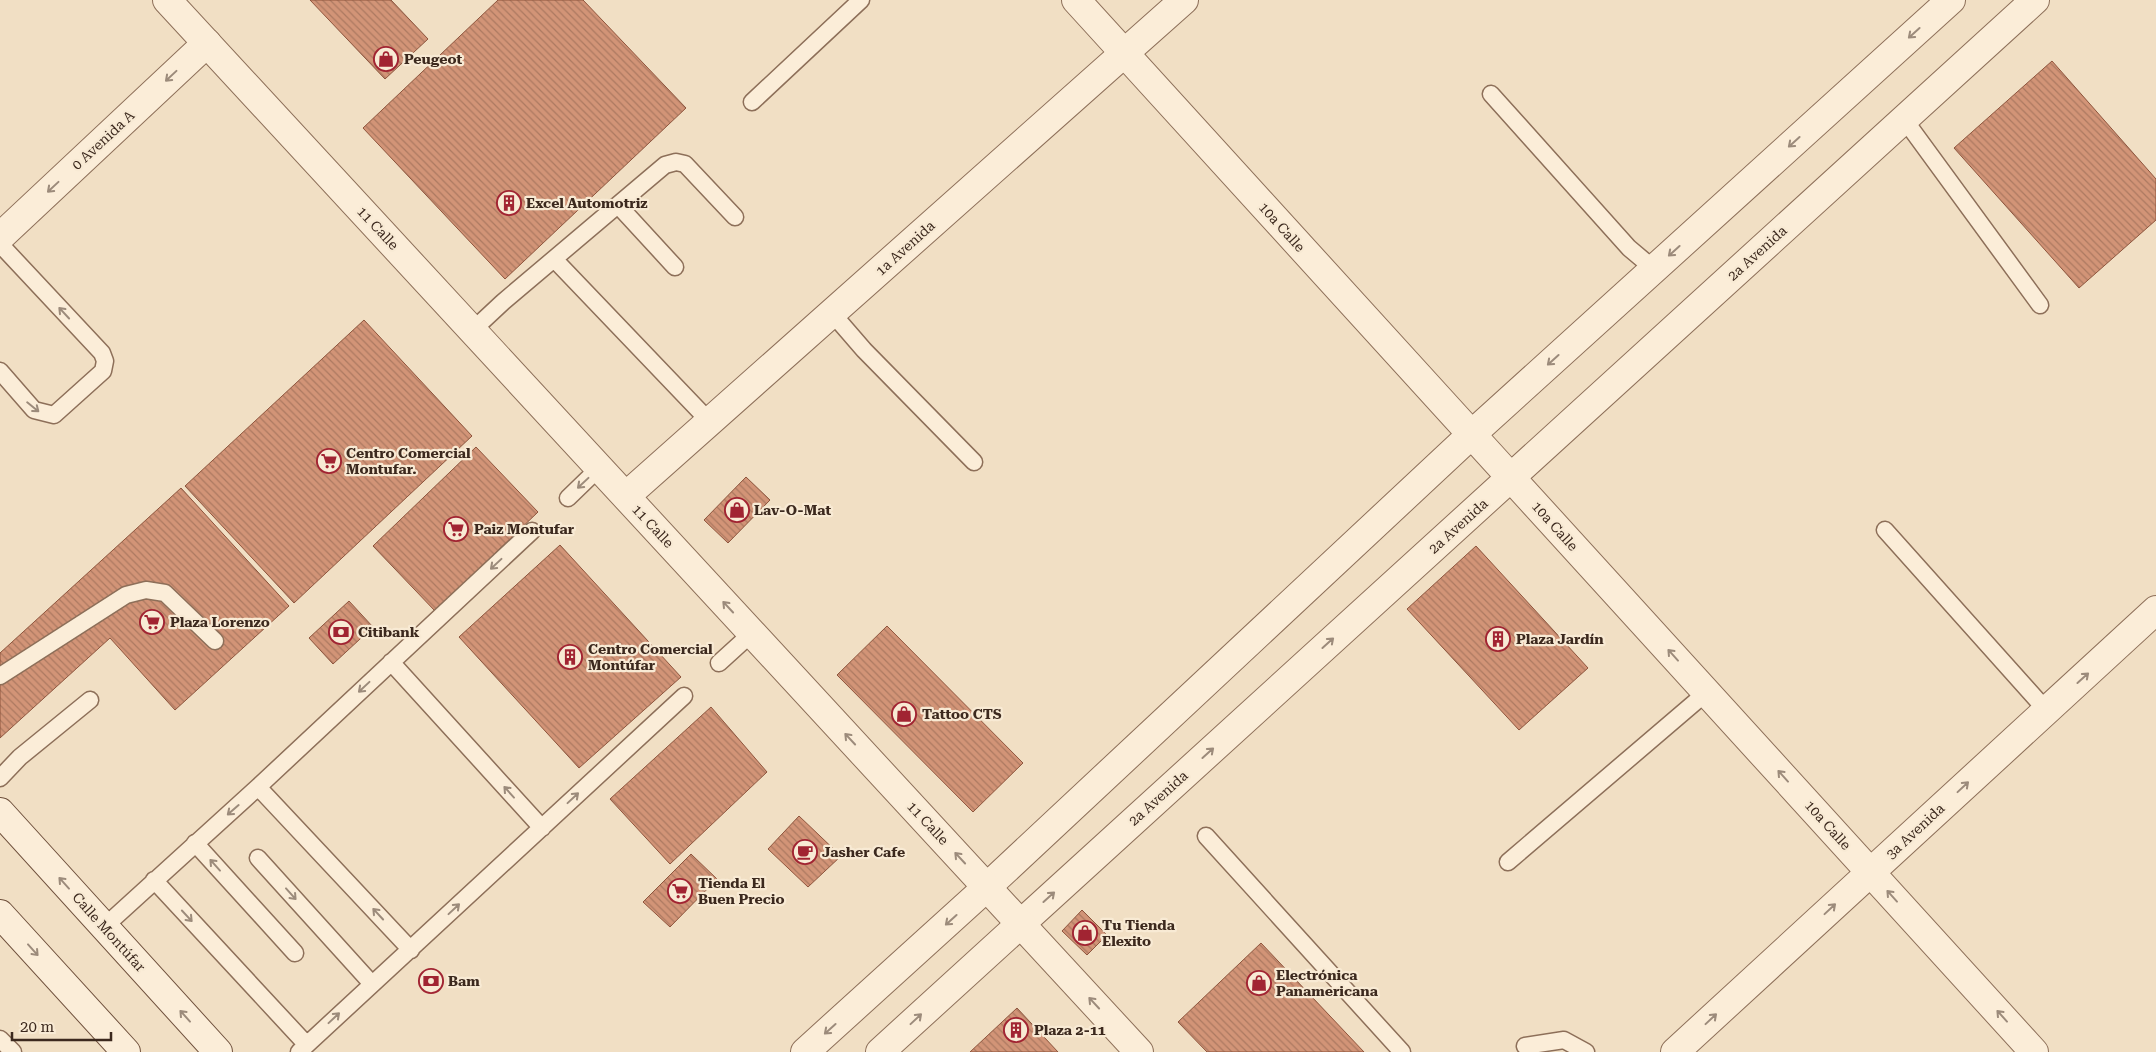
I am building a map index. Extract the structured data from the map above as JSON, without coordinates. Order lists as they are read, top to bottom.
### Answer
{
  "streets": {
    "street": [
      "0 Avenida A",
      "10a Calle",
      "11 Calle",
      "1a Avenida",
      "2a Avenida",
      "3a Avenida",
      "Calle Montúfar"
    ]
  },
  "crossings": [
    ["0 Avenida A", "11 Calle"],
    ["10a Calle", "1a Avenida"],
    ["10a Calle", "2a Avenida"],
    ["10a Calle", "3a Avenida"],
    ["11 Calle", "1a Avenida"],
    ["11 Calle", "2a Avenida"]
  ],
  "one_way": [
    "0 Avenida A",
    "10a Calle",
    "11 Calle",
    "3a Avenida"
  ],
  "places": {
    "shop": [
      "Peugeot",
      "Lav-O-Mat",
      "Tattoo CTS",
      "Tu Tienda Elexito",
      "Electrónica Panamericana"
    ],
    "building": [
      "Excel Automotriz",
      "Plaza Jardín",
      "Centro Comercial Montúfar",
      "Plaza 2-11"
    ],
    "supermarket": [
      "Centro Comercial Montufar.",
      "Paiz Montufar",
      "Plaza Lorenzo",
      "Tienda El Buen Precio"
    ],
    "bank": ["Citibank", "Bam"],
    "cafe": ["Jasher Cafe"]
  },
  "scale_bar": "20 m"
}
